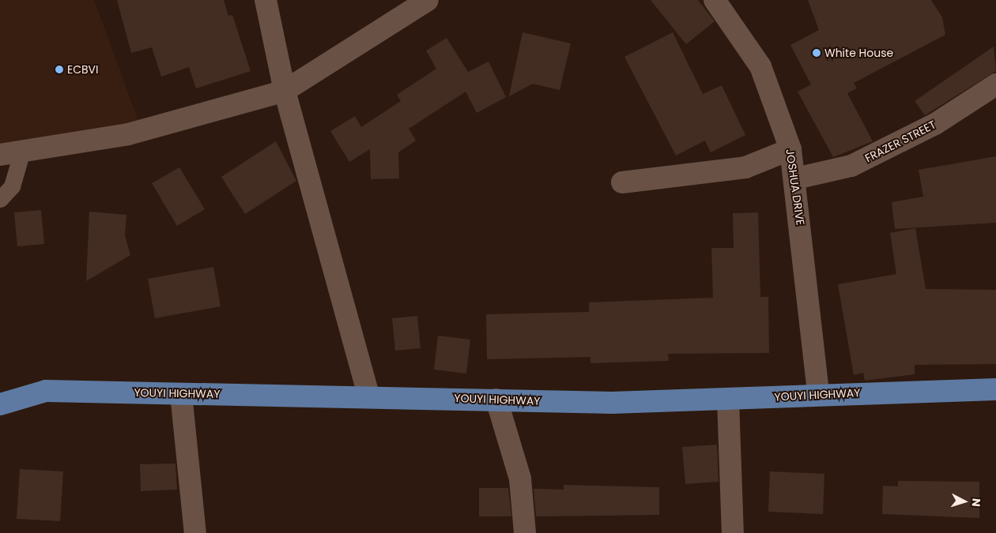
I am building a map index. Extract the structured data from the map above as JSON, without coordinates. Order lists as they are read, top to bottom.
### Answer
{
  "streets": {
    "main road": ["YOUYI HIGHWAY"],
    "street": ["FRAZER STREET", "JOSHUA DRIVE"]
  },
  "crossings": [
    ["FRAZER STREET", "JOSHUA DRIVE"],
    ["JOSHUA DRIVE", "YOUYI HIGHWAY"]
  ],
  "places": ["White House", "ECBVI"],
  "north": "right"
}
